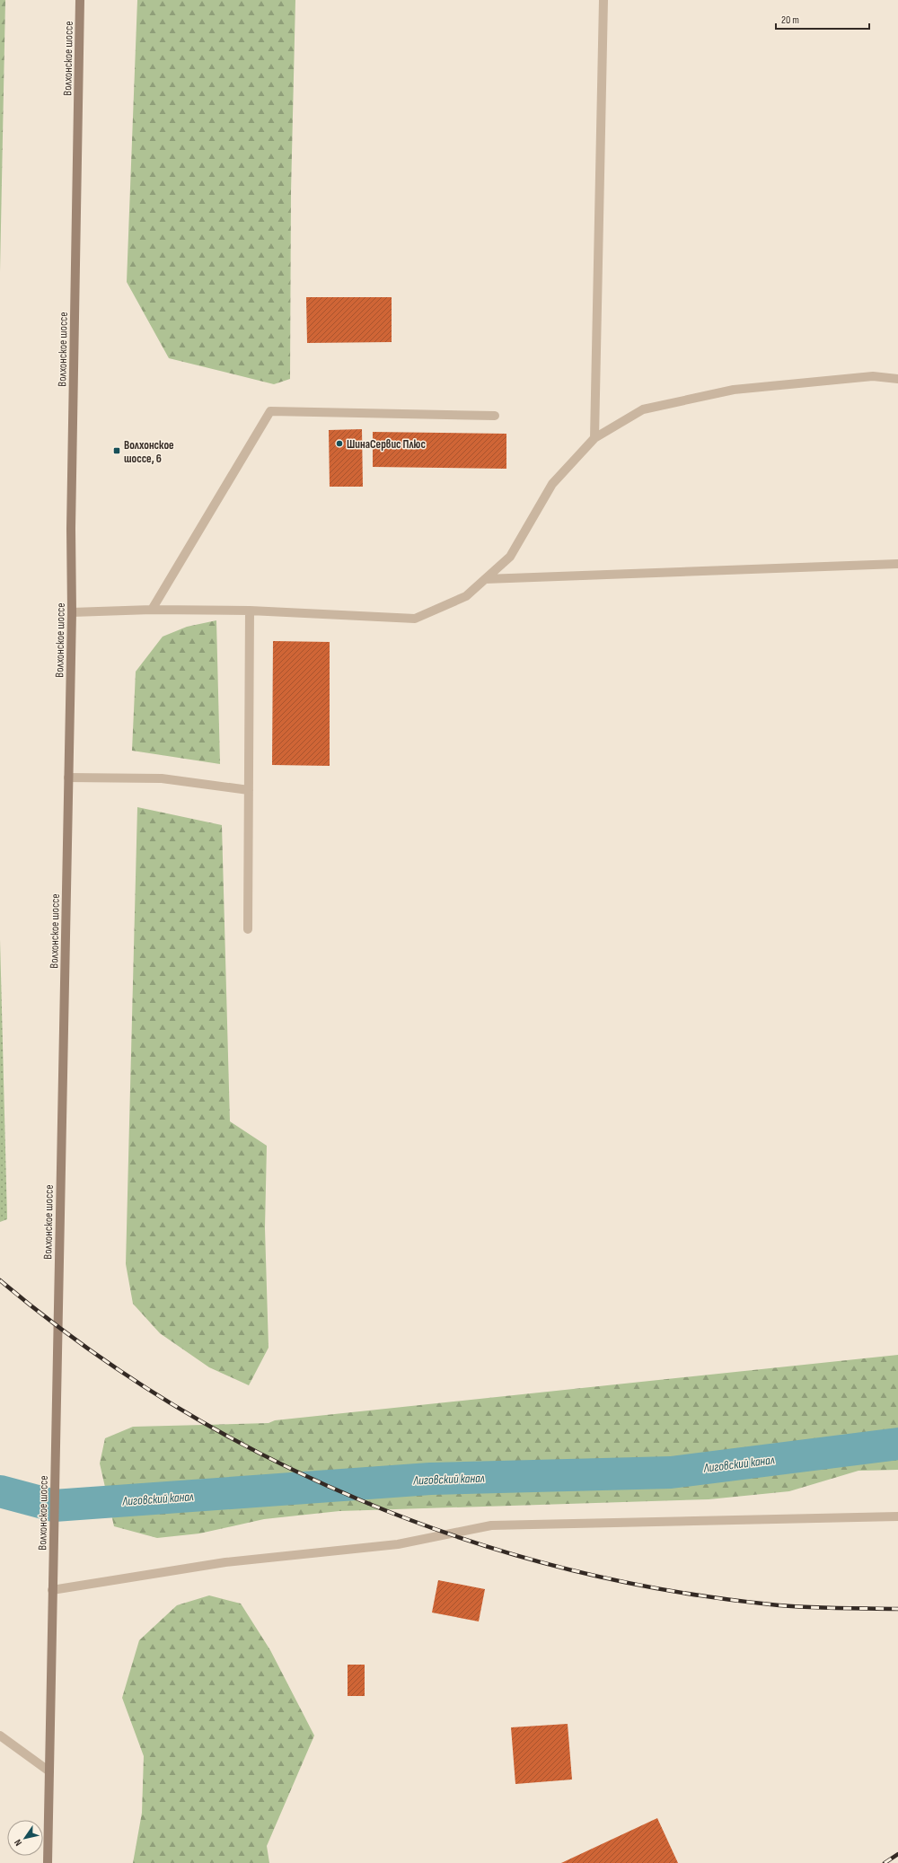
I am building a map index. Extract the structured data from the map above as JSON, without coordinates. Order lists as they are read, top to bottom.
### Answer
{
  "streets": {
    "main road": ["Волхонское шоссе"]
  },
  "water": ["Лиговский канал"],
  "places": {
    "other": ["ШинаСервис Плюс"],
    "transit": ["Волхонское шоссе, 6"]
  },
  "scale_bar": "20 m",
  "north": "bottom left"
}
